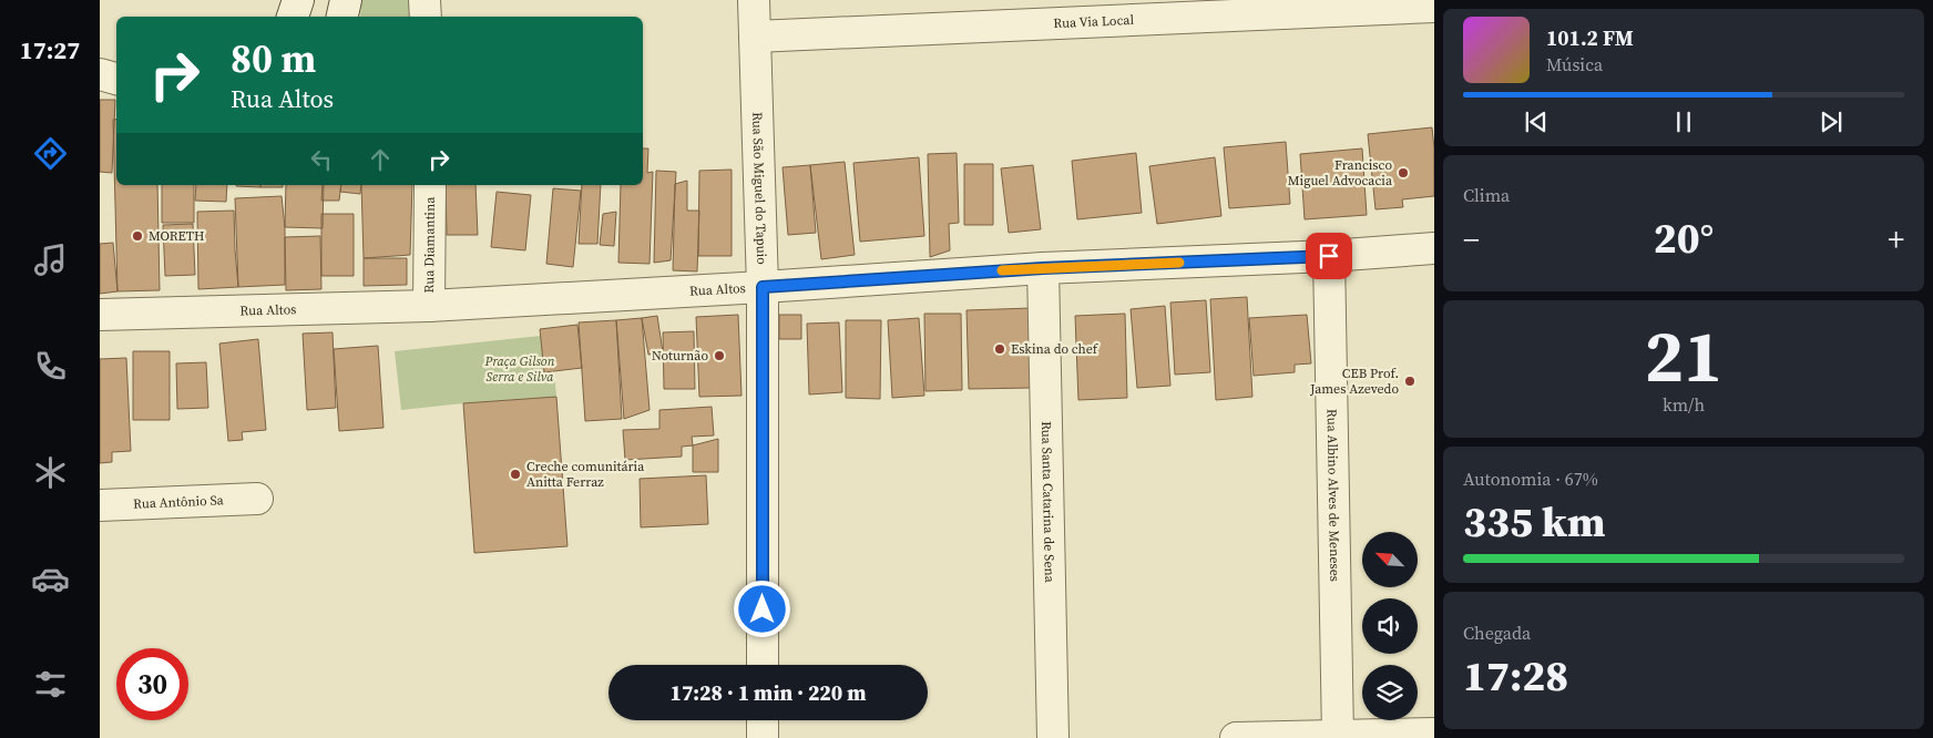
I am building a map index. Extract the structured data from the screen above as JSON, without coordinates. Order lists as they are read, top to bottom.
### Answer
{
  "streets": {
    "street": [
      "Rua Via Local",
      "Rua São Miguel do Tapuio",
      "Rua Diamantina",
      "Rua Altos",
      "Rua Albino Alves de Meneses",
      "Rua Antônio Sa",
      "Rua Santa Catarina de Sena"
    ]
  },
  "crossings": [
    ["Rua Via Local", "Rua São Miguel do Tapuio"],
    ["Rua São Miguel do Tapuio", "Rua Altos"],
    ["Rua Diamantina", "Rua Altos"],
    ["Rua Altos", "Rua Albino Alves de Meneses"],
    ["Rua Altos", "Rua Santa Catarina de Sena"]
  ],
  "parks": ["Praça Gilson Serra e Silva"],
  "places": [
    "Francisco Miguel Advocacia",
    "MORETH",
    "Eskina do chef",
    "Noturnão",
    "CEB Prof. James Azevedo",
    "Creche comunitária Anitta Ferraz"
  ],
  "north": "top left",
  "page": {
    "tabs": "17:27",
    "turn": ["80 m", "Rua Altos"],
    "song": ["101.2 FM", "Música"],
    "tile": [
      "Clima",
      ["21", "km/h"],
      ["Autonomia · 67%", "335 km"],
      ["Chegada", "17:28"]
    ],
    "heat": ["−", "20°", "+"],
    "limit": "30",
    "trip": "17:28 · 1 min · 220 m"
  }
}
